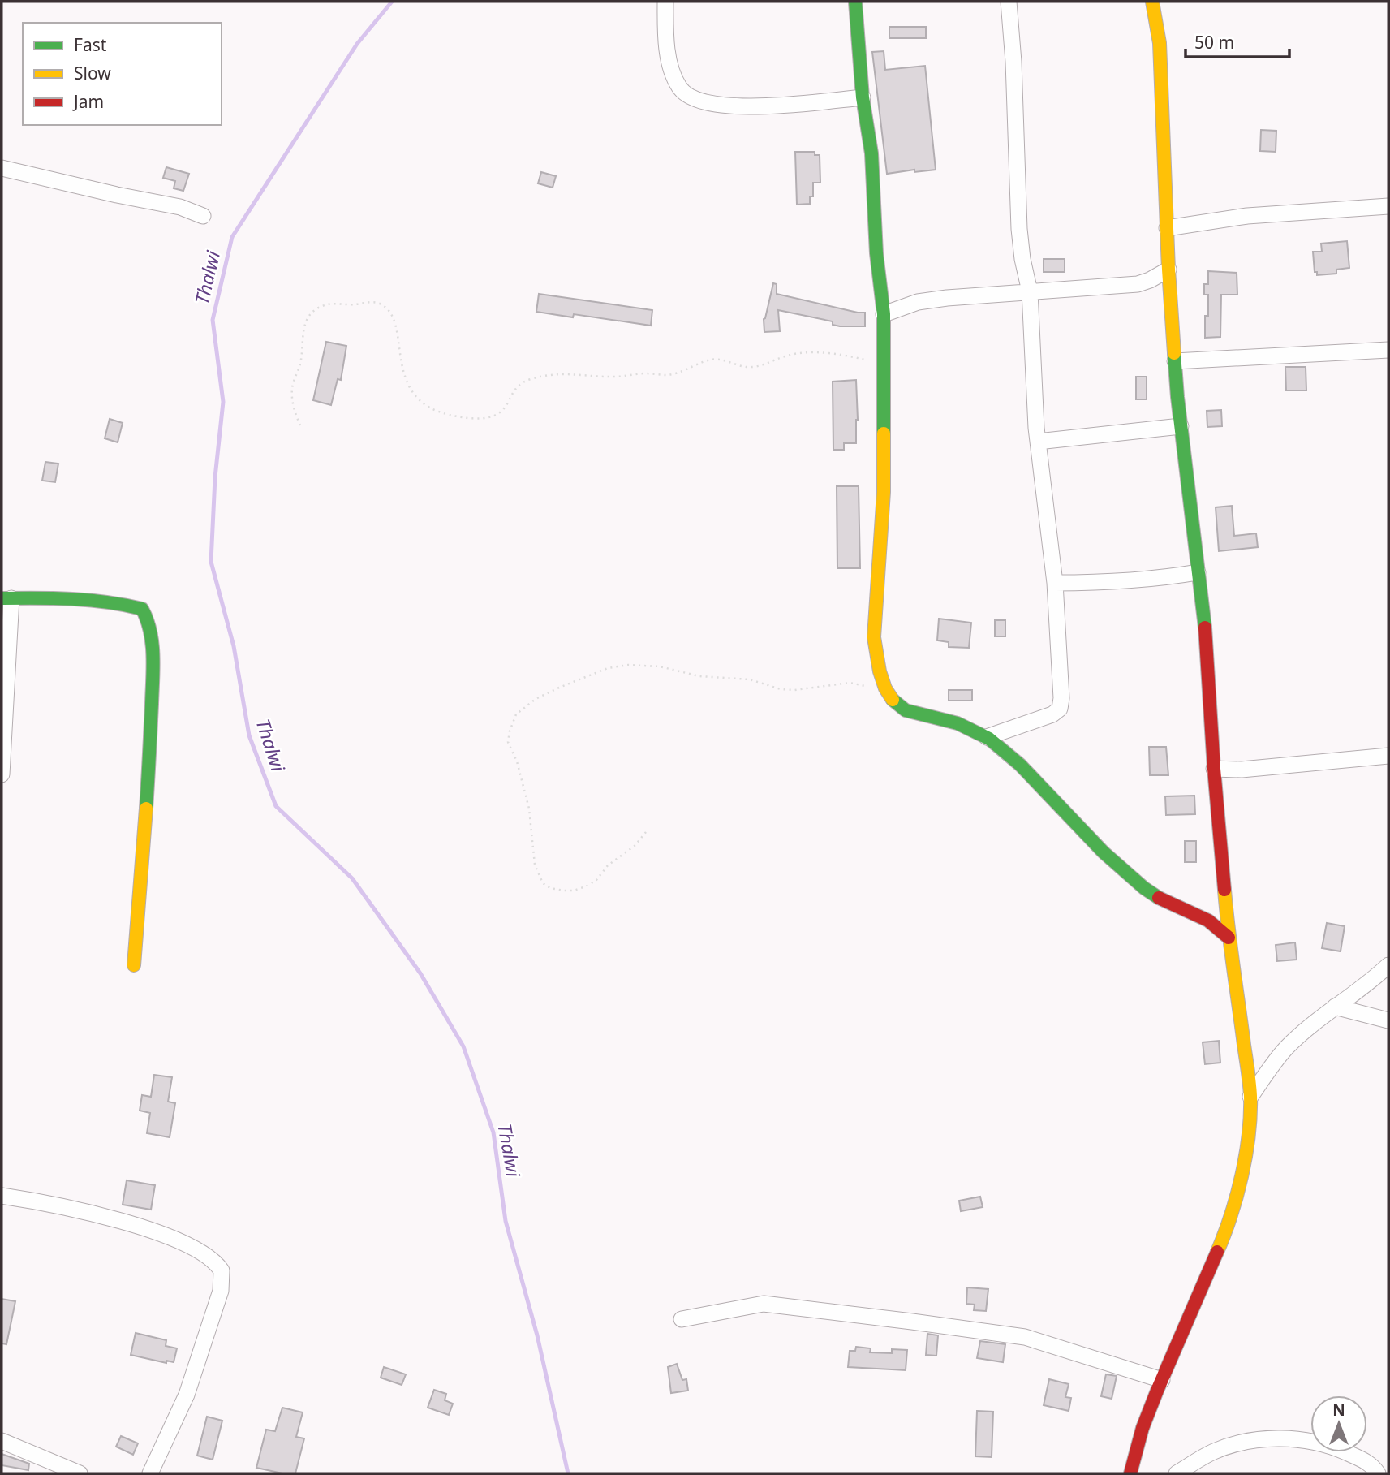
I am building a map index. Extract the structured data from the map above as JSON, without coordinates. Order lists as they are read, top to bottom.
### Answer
{
  "water": ["Thalwi"],
  "legend": ["Fast", "Slow", "Jam"],
  "scale_bar": "50 m",
  "north": "top"
}
